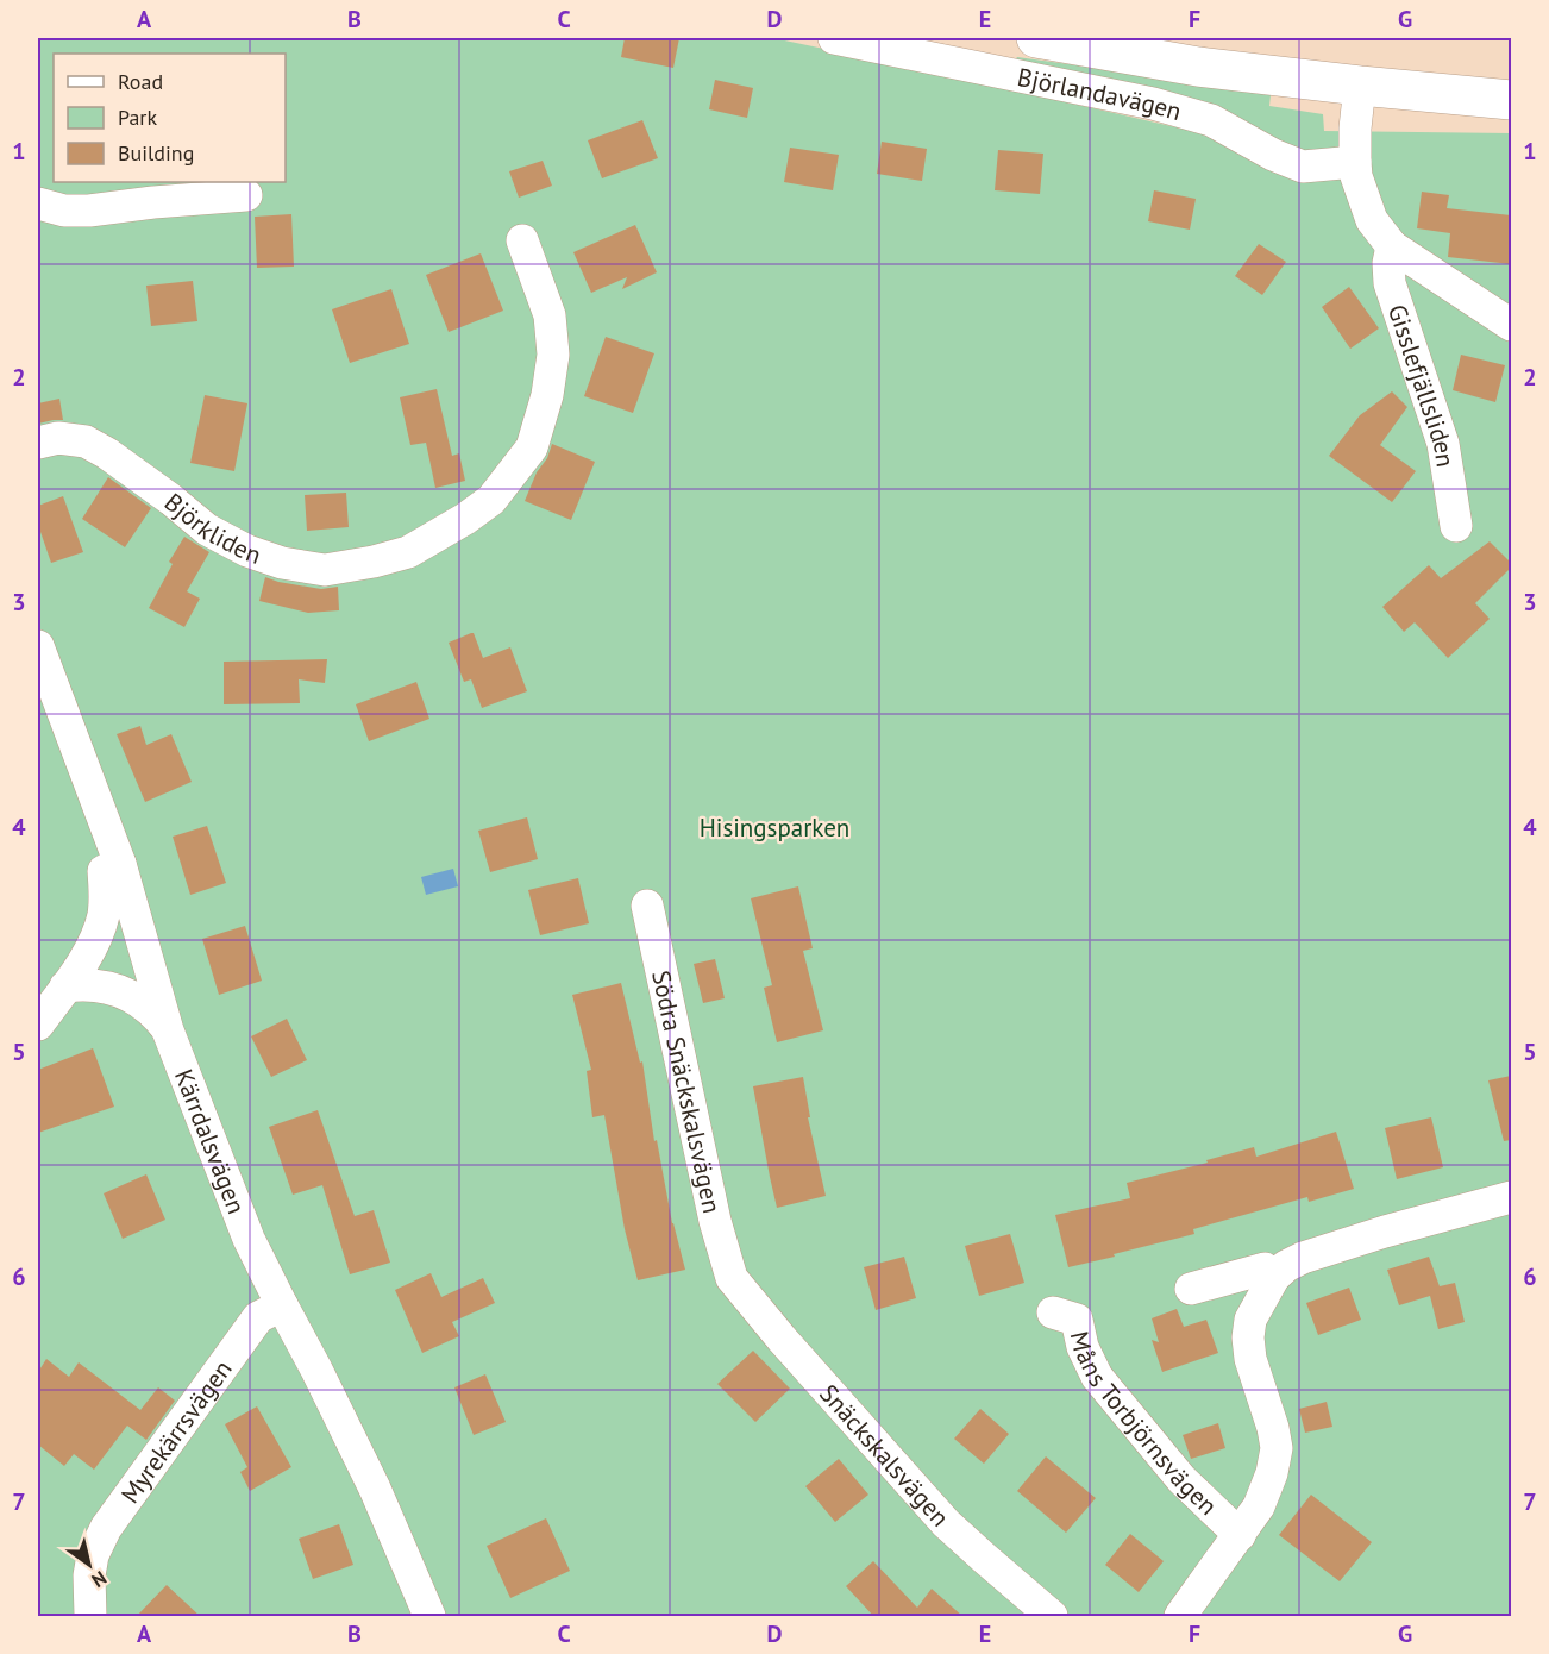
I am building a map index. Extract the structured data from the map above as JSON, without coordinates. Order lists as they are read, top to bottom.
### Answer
{
  "streets": {
    "street": [
      "Björlandavägen",
      "Gisslefjällsliden",
      "Björkliden",
      "Södra Snäckskalsvägen",
      "Kärrdalsvägen",
      "Måns Torbjörnsvägen",
      "Myrekärrsvägen",
      "Snäckskalsvägen"
    ]
  },
  "crossings": [
    ["Björlandavägen", "Gisslefjällsliden"],
    ["Södra Snäckskalsvägen", "Snäckskalsvägen"],
    ["Kärrdalsvägen", "Myrekärrsvägen"]
  ],
  "parks": ["Hisingsparken"],
  "legend": ["Road", "Park", "Building"],
  "north": "bottom right",
  "grid": {
    "columns": [
      "A",
      "B",
      "C",
      "D",
      "E",
      "F",
      "G"
    ],
    "rows": [
      "1",
      "2",
      "3",
      "4",
      "5",
      "6",
      "7"
    ]
  }
}
